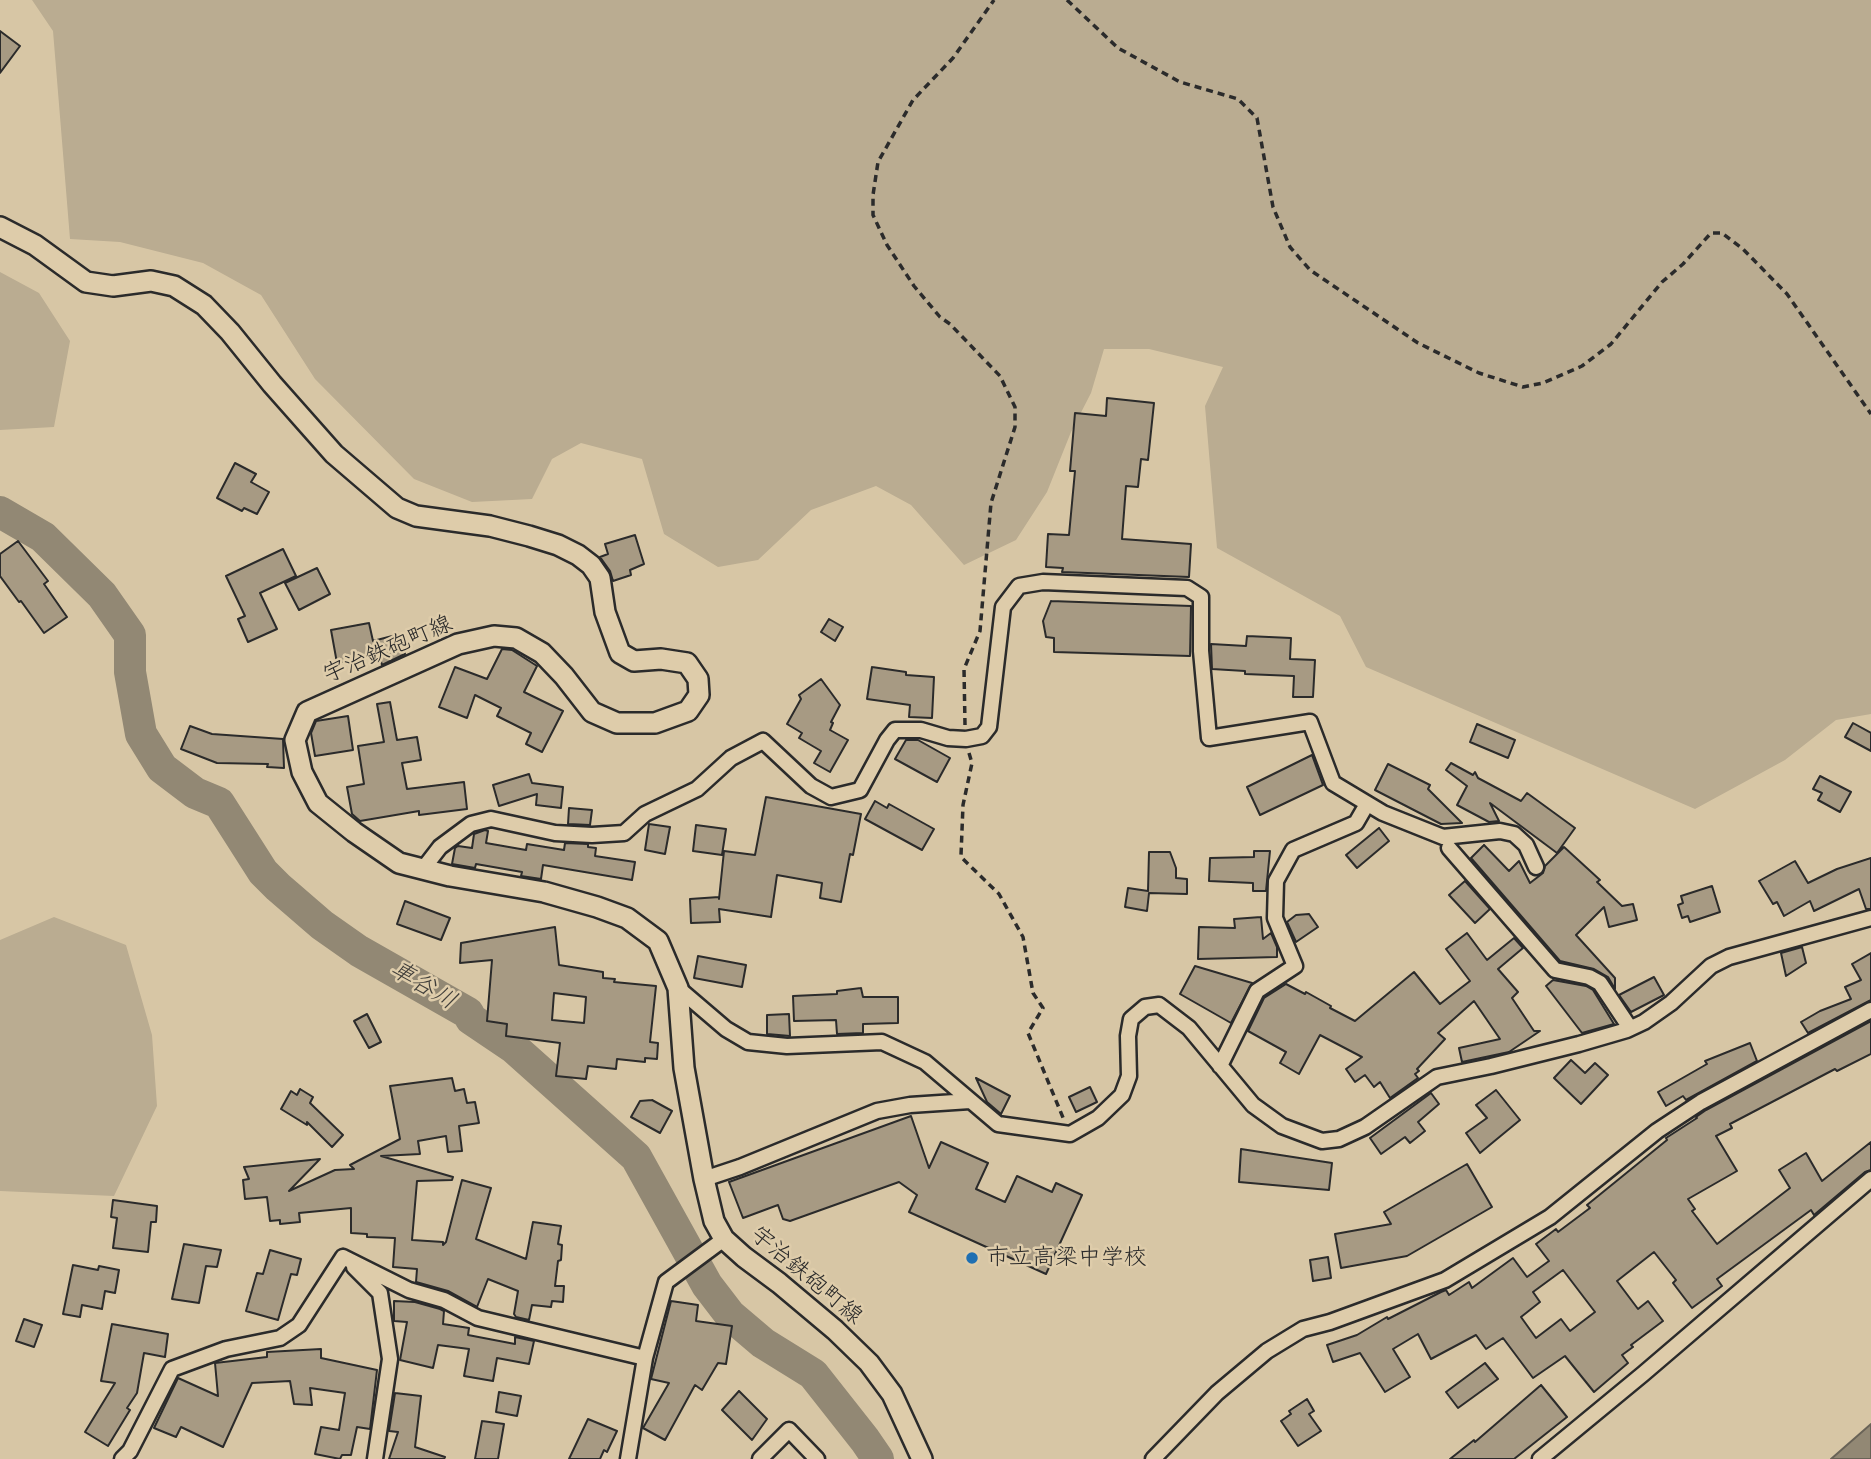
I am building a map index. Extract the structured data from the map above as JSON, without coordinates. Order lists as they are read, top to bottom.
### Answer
{
  "streets": {
    "main road": ["宇治鉄砲町線"]
  },
  "water": ["車谷川"],
  "places": ["市立高梁中学校"]
}
